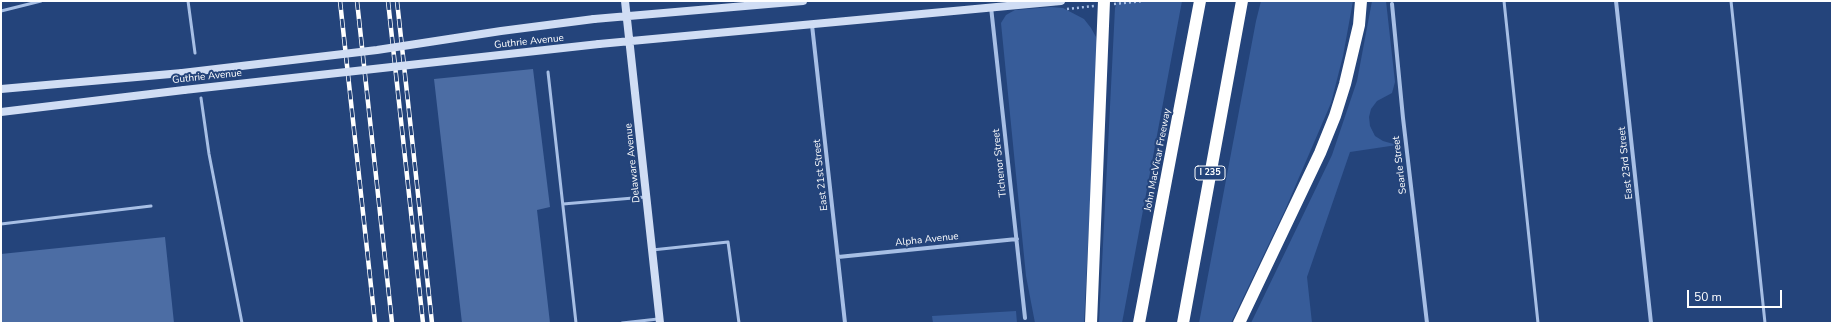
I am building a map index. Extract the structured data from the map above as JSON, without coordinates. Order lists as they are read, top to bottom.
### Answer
{
  "streets": {
    "highway": ["John MacVicar Freeway", "I 235"],
    "main road": ["Guthrie Avenue", "Delaware Avenue"],
    "street": [
      "Tichenor Street",
      "East 23rd Street",
      "Searle Street",
      "East 21st Street",
      "Alpha Avenue"
    ]
  },
  "crossings": [
    ["Guthrie Avenue", "Delaware Avenue"],
    ["Guthrie Avenue", "Tichenor Street"],
    ["Guthrie Avenue", "East 21st Street"],
    ["Tichenor Street", "Alpha Avenue"],
    ["East 21st Street", "Alpha Avenue"]
  ],
  "scale_bar": "50 m"
}
